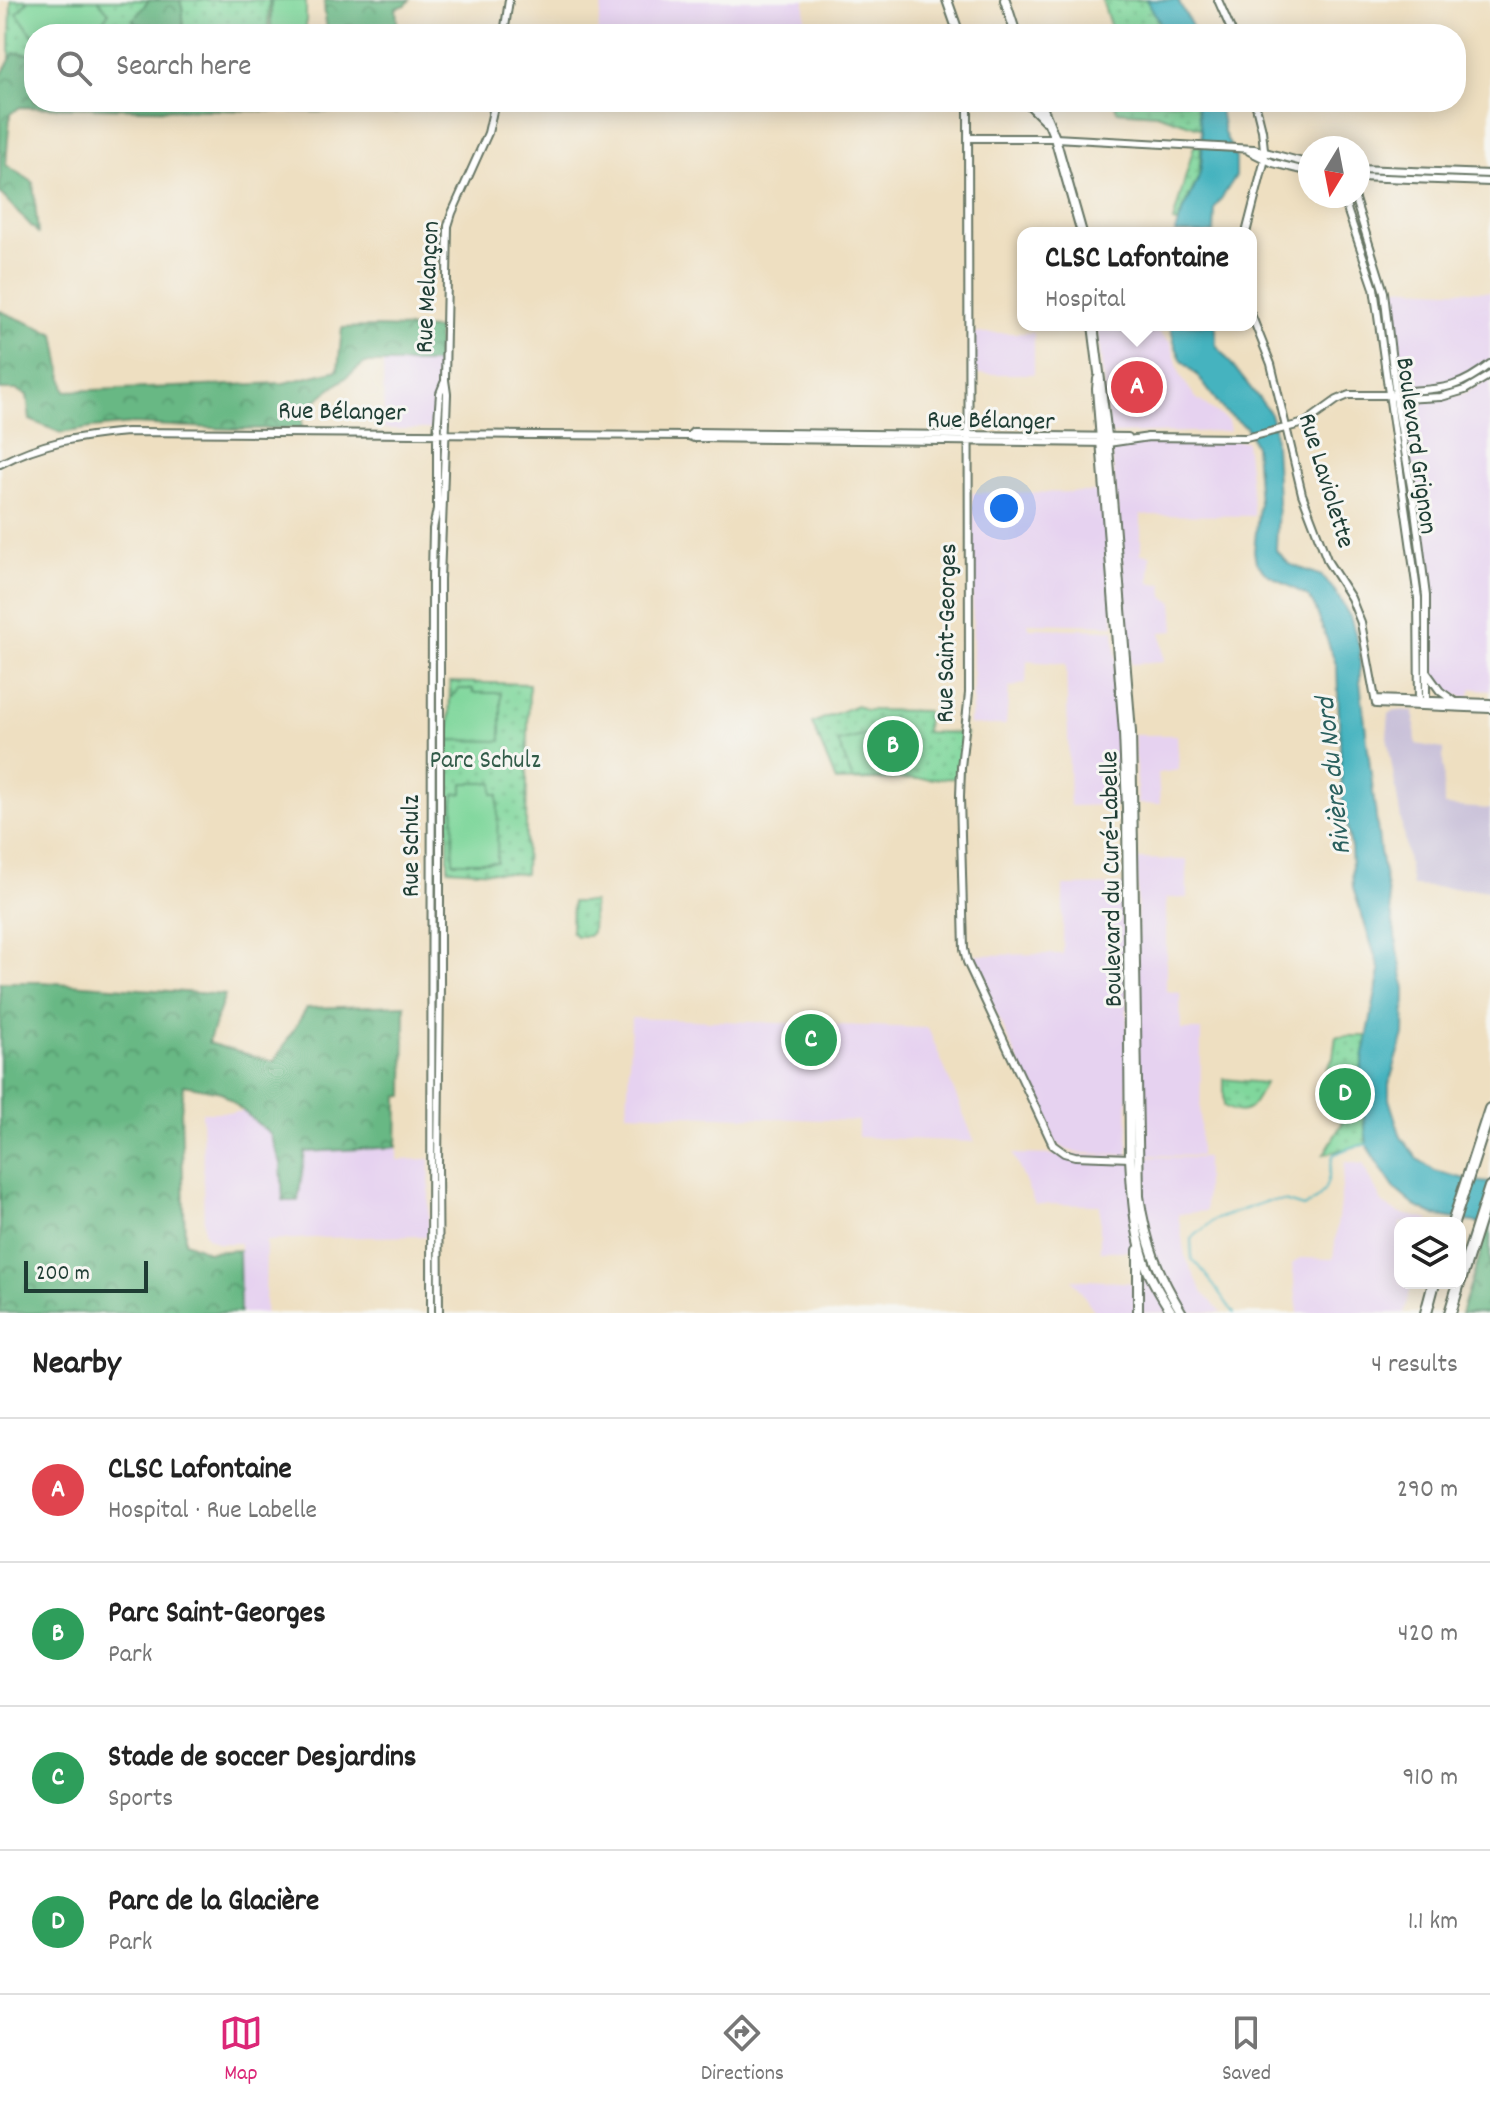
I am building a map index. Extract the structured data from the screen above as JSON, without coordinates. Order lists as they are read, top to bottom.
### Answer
{
  "streets": {
    "main road": ["Boulevard du Curé-Labelle"],
    "street": [
      "Rue Melançon",
      "Rue Bélanger",
      "Boulevard Grignon",
      "Rue Laviolette",
      "Rue Saint-Georges",
      "Rue Schulz"
    ]
  },
  "crossings": [
    ["Rue Melançon", "Rue Bélanger"],
    ["Rue Melançon", "Rue Schulz"],
    ["Rue Bélanger", "Boulevard Grignon"],
    ["Rue Bélanger", "Rue Laviolette"],
    ["Rue Bélanger", "Rue Saint-Georges"],
    ["Rue Bélanger", "Rue Schulz"],
    ["Rue Bélanger", "Boulevard du Curé-Labelle"],
    ["Boulevard Grignon", "Rue Laviolette"],
    ["Rue Saint-Georges", "Boulevard du Curé-Labelle"]
  ],
  "water": ["Rivière du Nord"],
  "parks": ["Parc Schulz"],
  "scale_bar": "200 m",
  "north": "bottom",
  "page": {
    "search": "Search here",
    "popup": ["CLSC Lafontaine", "Hospital"],
    "pins": [
      "A",
      "B",
      "C",
      "D"
    ],
    "scale": "200 m",
    "heading": ["Nearby", "4 results"],
    "list": [
      {
        "mark": "A",
        "name": "CLSC Lafontaine",
        "note": "Hospital · Rue Labelle",
        "value": "290 m"
      },
      {
        "mark": "B",
        "name": "Parc Saint-Georges",
        "note": "Park",
        "value": "420 m"
      },
      {
        "mark": "C",
        "name": "Stade de soccer Desjardins",
        "note": "Sports",
        "value": "910 m"
      },
      {
        "mark": "D",
        "name": "Parc de la Glacière",
        "note": "Park",
        "value": "1.1 km"
      }
    ],
    "nav": ["Map", "Directions", "Saved"]
  }
}
